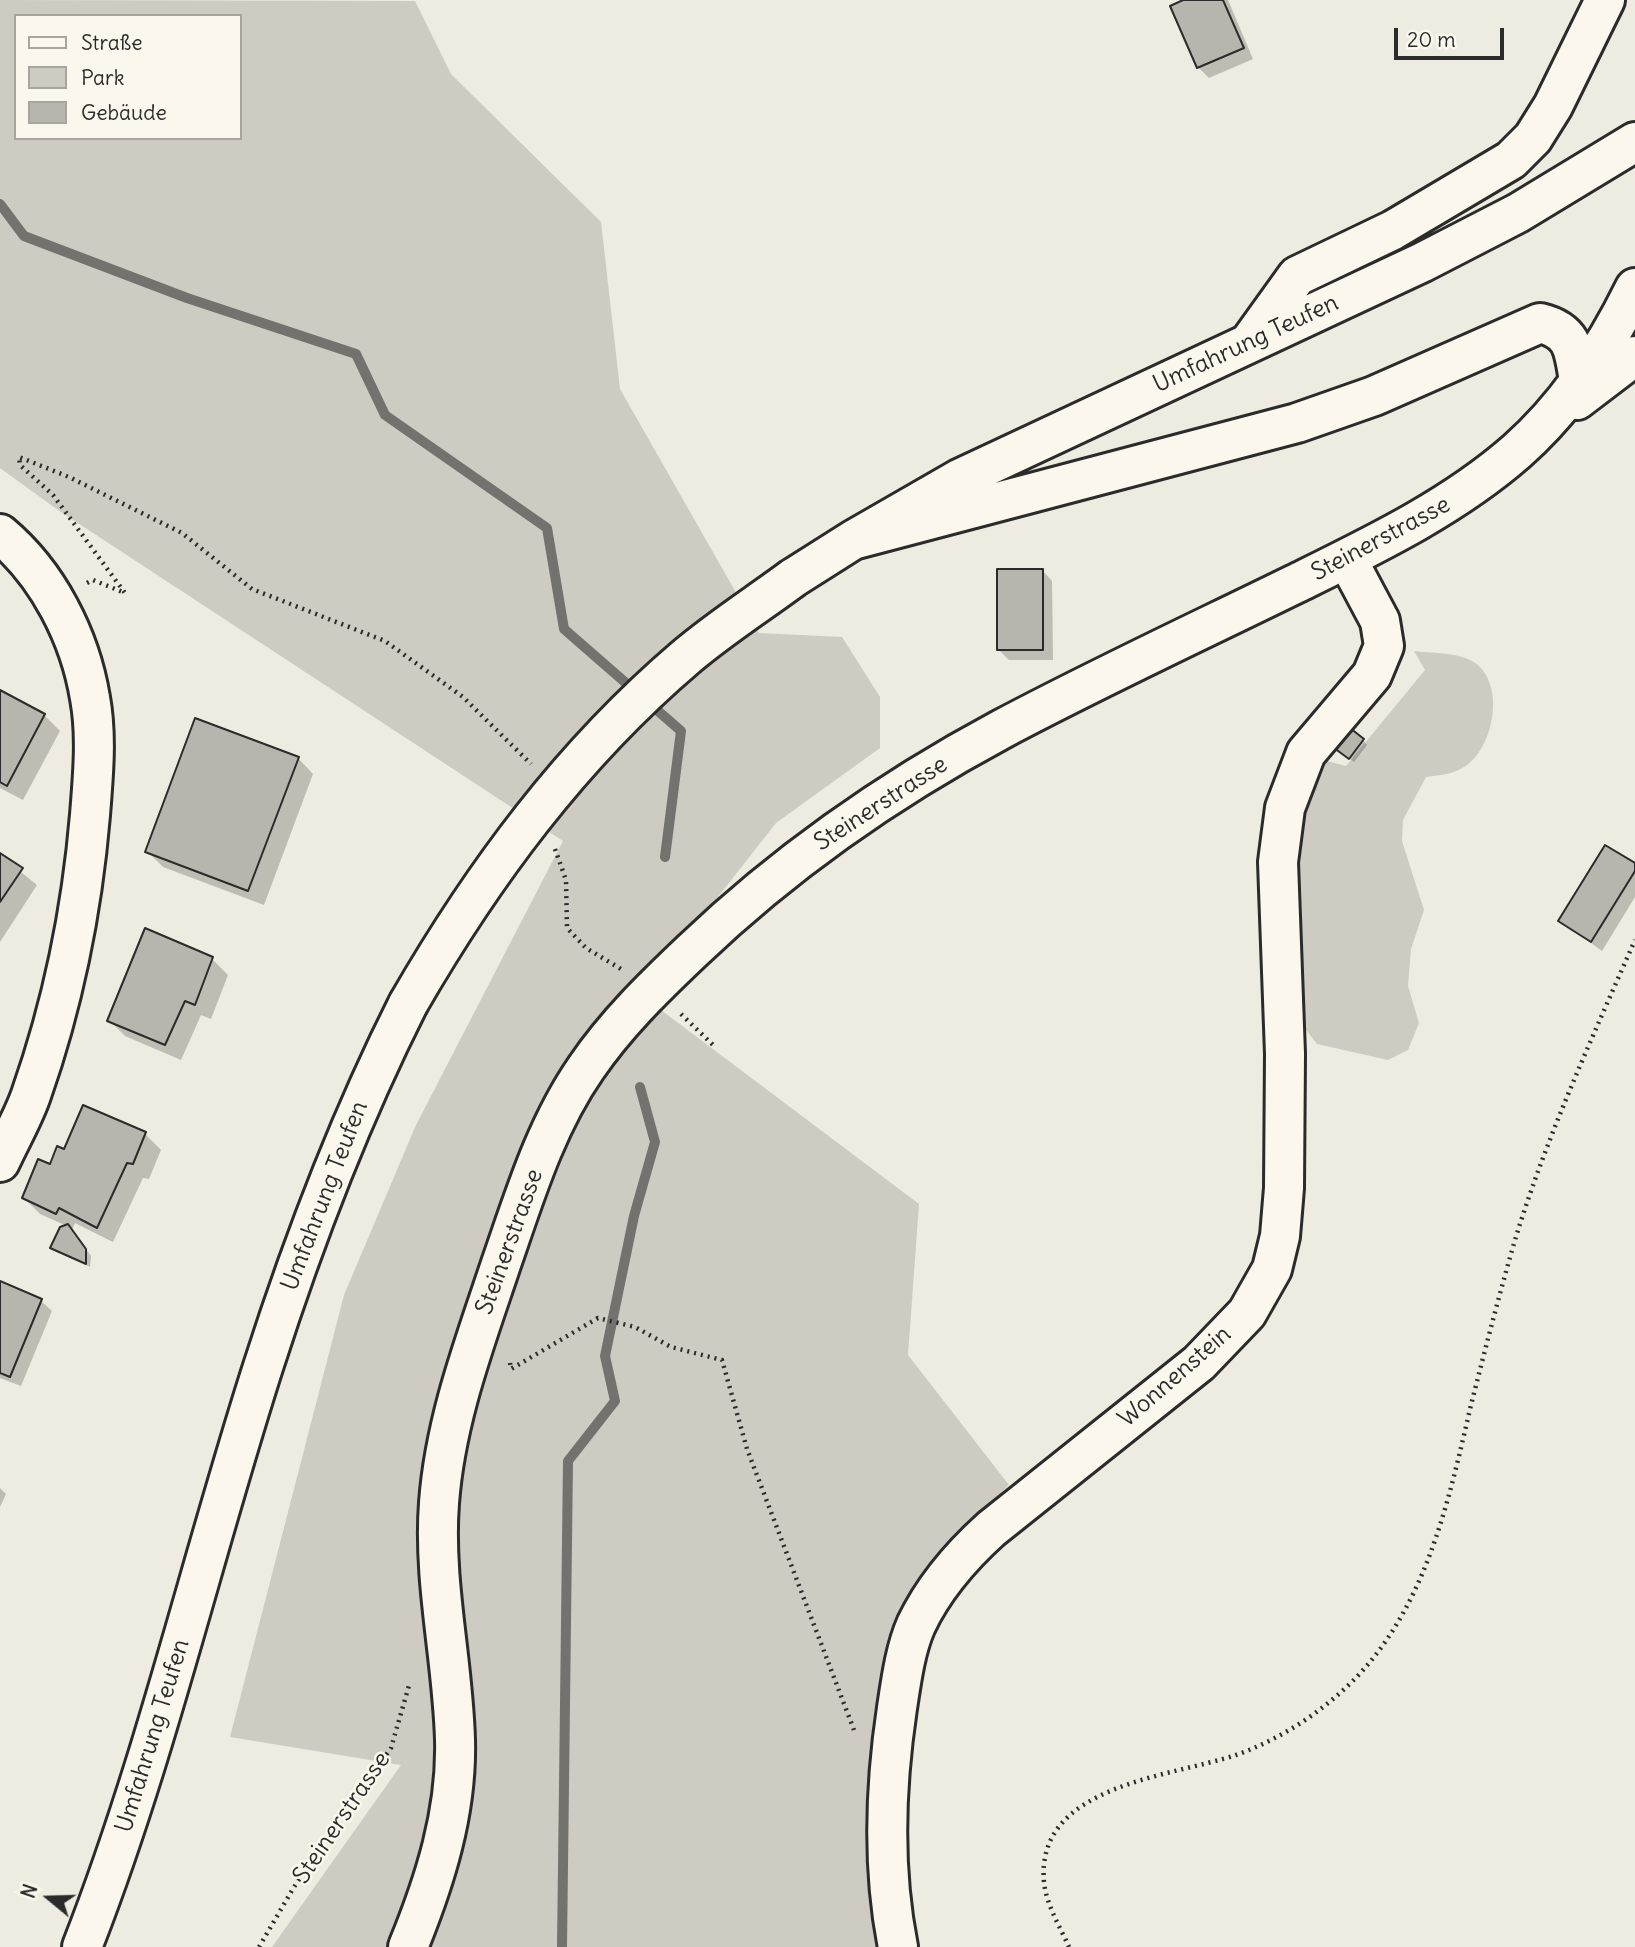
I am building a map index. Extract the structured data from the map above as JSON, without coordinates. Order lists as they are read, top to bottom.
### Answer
{
  "streets": {
    "main road": ["Umfahrung Teufen", "Steinerstrasse", "Wonnenstein"]
  },
  "crossings": [
    ["Steinerstrasse", "Wonnenstein"]
  ],
  "legend": ["Straße", "Park", "Gebäude"],
  "scale_bar": "20 m",
  "north": "left"
}
